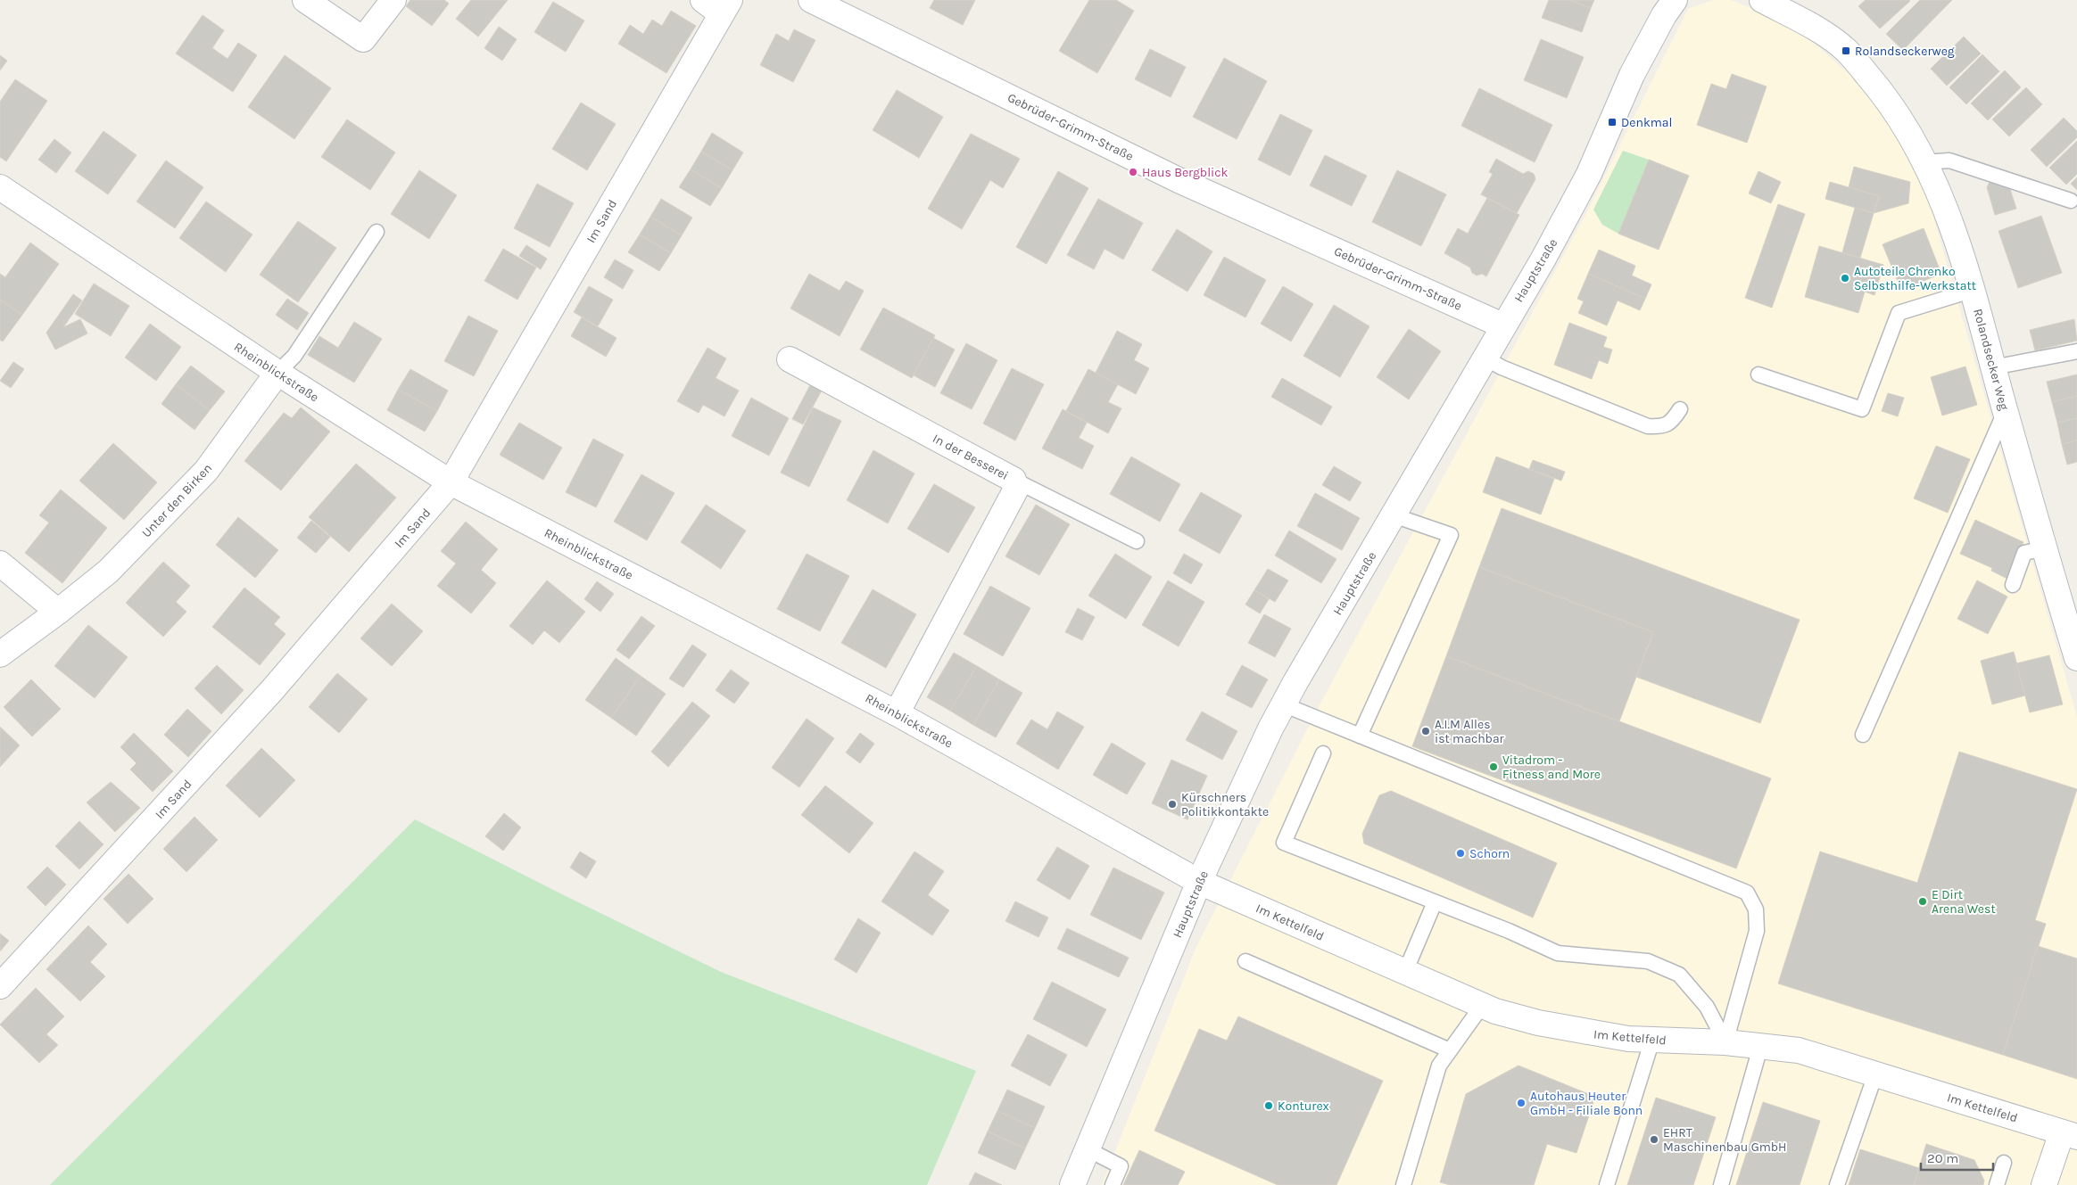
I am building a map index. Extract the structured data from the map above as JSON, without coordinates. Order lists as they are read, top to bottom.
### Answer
{
  "streets": {
    "street": [
      "Gebrüder-Grimm-Straße",
      "Im Sand",
      "Hauptstraße",
      "Rolandsecker Weg",
      "Rheinblickstraße",
      "In der Besserei",
      "Unter den Birken",
      "Im Kettelfeld"
    ]
  },
  "crossings": [
    ["Gebrüder-Grimm-Straße", "Hauptstraße"],
    ["Im Sand", "Rheinblickstraße"],
    ["Hauptstraße", "Rheinblickstraße"],
    ["Hauptstraße", "Im Kettelfeld"],
    ["Rheinblickstraße", "In der Besserei"],
    ["Rheinblickstraße", "Unter den Birken"],
    ["Rheinblickstraße", "Im Kettelfeld"]
  ],
  "places": {
    "transit": ["Rolandseckerweg", "Denkmal"],
    "other": [
      "Haus Bergblick",
      "Autoteile Chrenko Selbsthilfe-Werkstatt",
      "A.I.M Alles ist machbar",
      "Vitadrom - Fitness and More",
      "Kürschners Politikkontakte",
      "Schorn",
      "E Dirt Arena West",
      "Autohaus Heuter GmbH - Filiale Bonn",
      "Konturex",
      "EHRT Maschinenbau GmbH"
    ]
  },
  "scale_bar": "20 m"
}
